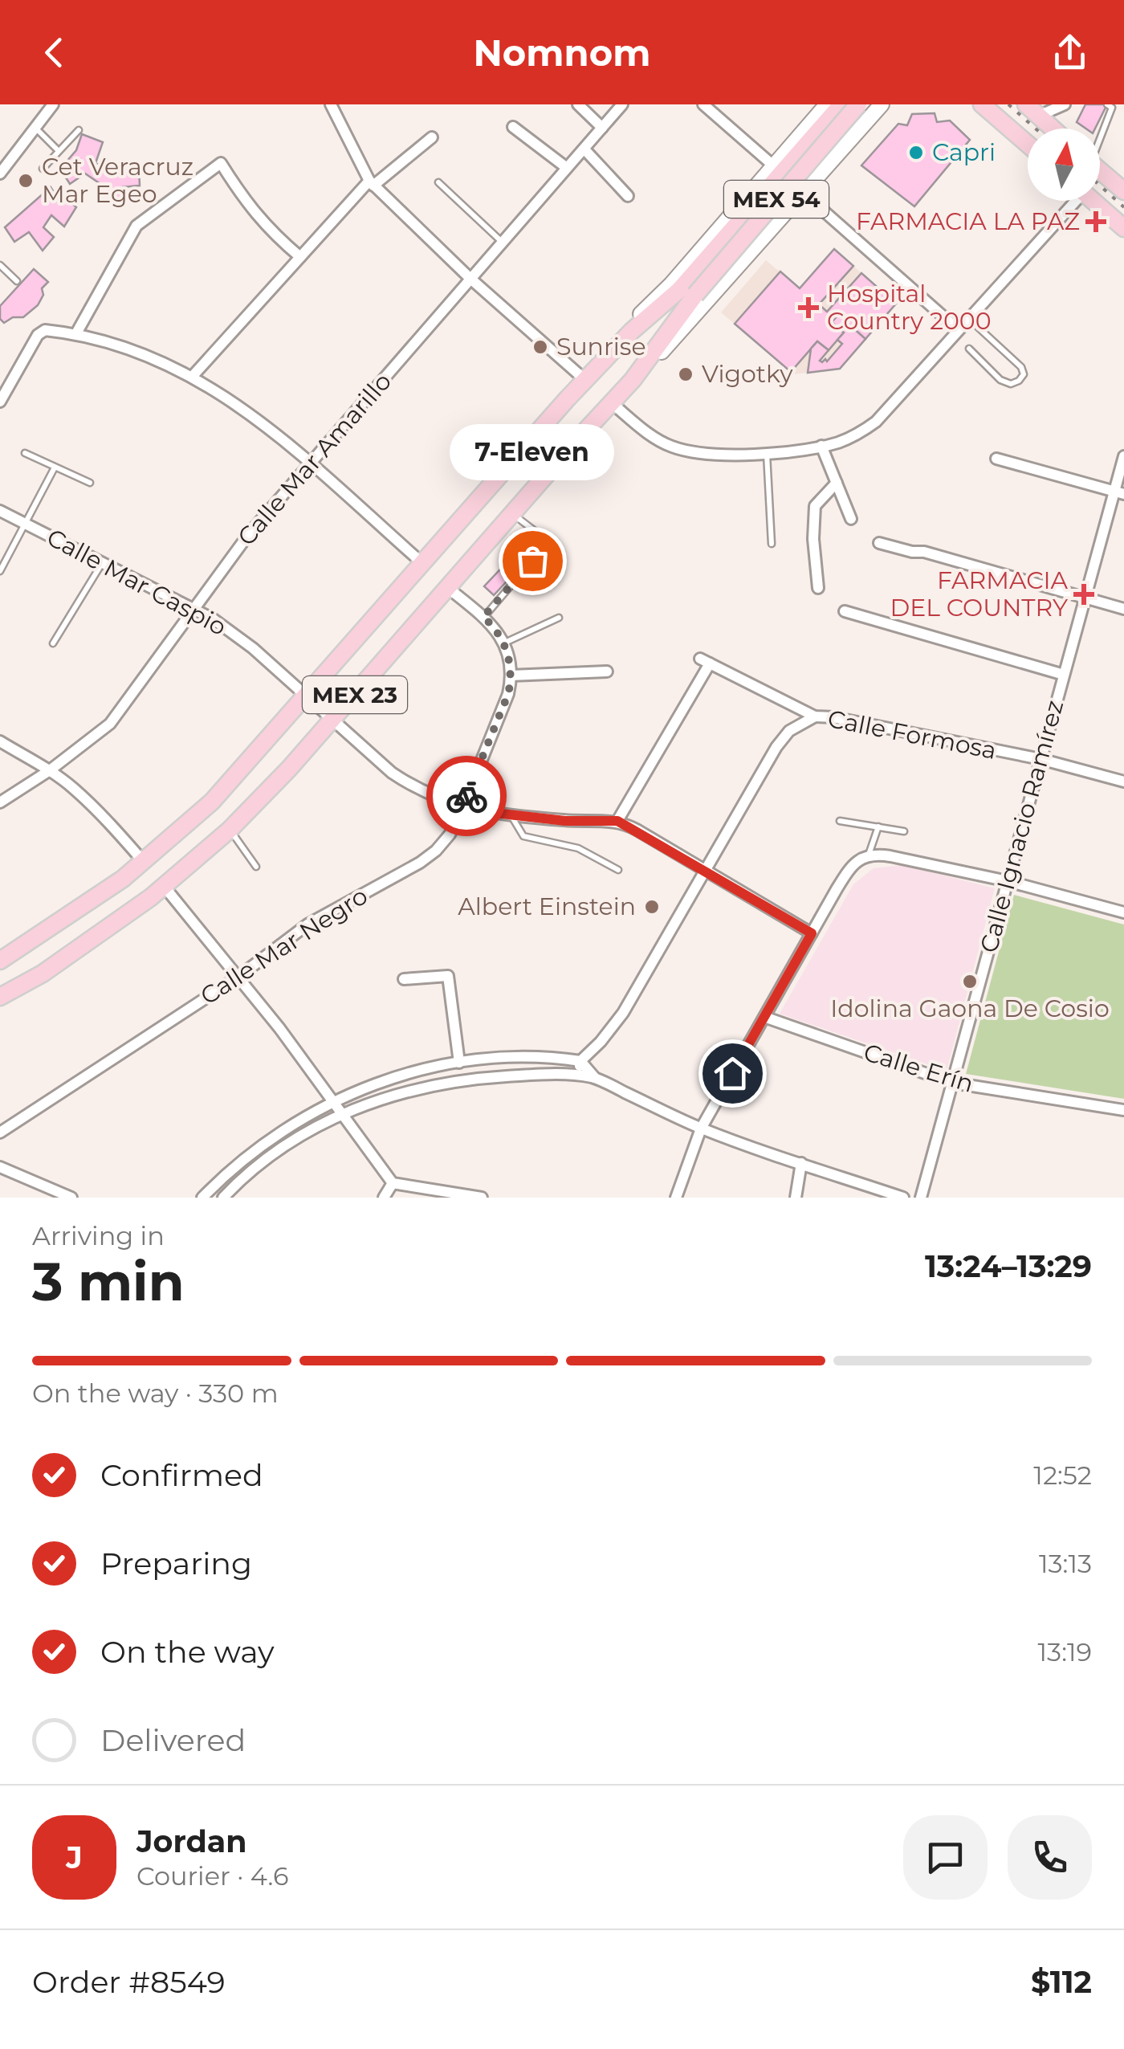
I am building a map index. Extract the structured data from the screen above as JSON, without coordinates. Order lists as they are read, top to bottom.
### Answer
{
  "streets": {
    "main road": ["MEX 54", "MEX 23"],
    "street": [
      "Calle Mar Amarillo",
      "Calle Mar Caspio",
      "Calle Formosa",
      "Calle Ignacio Ramírez",
      "Calle Mar Negro",
      "Calle Erín"
    ]
  },
  "crossings": [
    ["MEX 54", "MEX 23"],
    ["Calle Mar Amarillo", "Calle Mar Caspio"],
    ["Calle Mar Caspio", "MEX 23"],
    ["Calle Mar Caspio", "Calle Formosa"],
    ["Calle Mar Caspio", "Calle Mar Negro"],
    ["MEX 23", "Calle Mar Negro"],
    ["Calle Formosa", "Calle Ignacio Ramírez"],
    ["Calle Ignacio Ramírez", "Calle Erín"]
  ],
  "places": {
    "other": [
      "Capri",
      "Cet Veracruz Mar Egeo",
      "Sunrise",
      "Vigotky",
      "7-Eleven",
      "Albert Einstein",
      "Idolina Gaona De Cosio"
    ],
    "health": ["FARMACIA LA PAZ", "Hospital Country 2000", "FARMACIA DEL COUNTRY"]
  },
  "north": "top",
  "page": {
    "header": "Nomnom",
    "bubble": "7-Eleven",
    "heading": ["3 min", "Arriving in", "13:24–13:29"],
    "panel": [
      "Jordan",
      "Courier · 4.6",
      "Order #8549",
      "$112"
    ],
    "bar": "On the way · 330 m",
    "list": [
      ["Confirmed", "12:52"],
      ["Preparing", "13:13"],
      ["On the way", "13:19"],
      "Delivered"
    ],
    "round": "J"
  }
}
